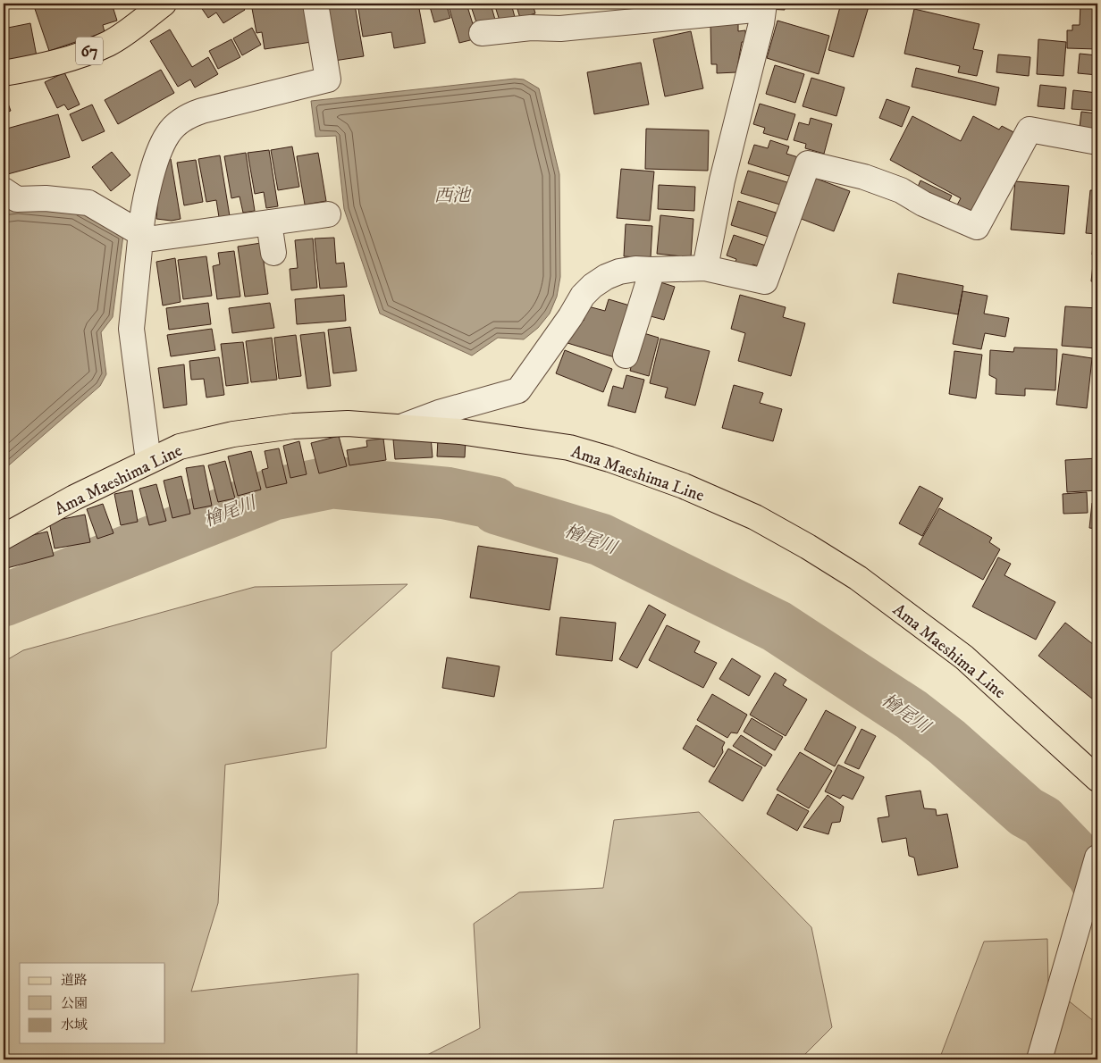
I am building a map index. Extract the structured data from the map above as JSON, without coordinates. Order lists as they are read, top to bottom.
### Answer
{
  "streets": {
    "main road": ["67", "Ama Maeshima Line"]
  },
  "water": ["西池", "檜尾川"],
  "legend": ["道路", "公園", "水域"]
}
